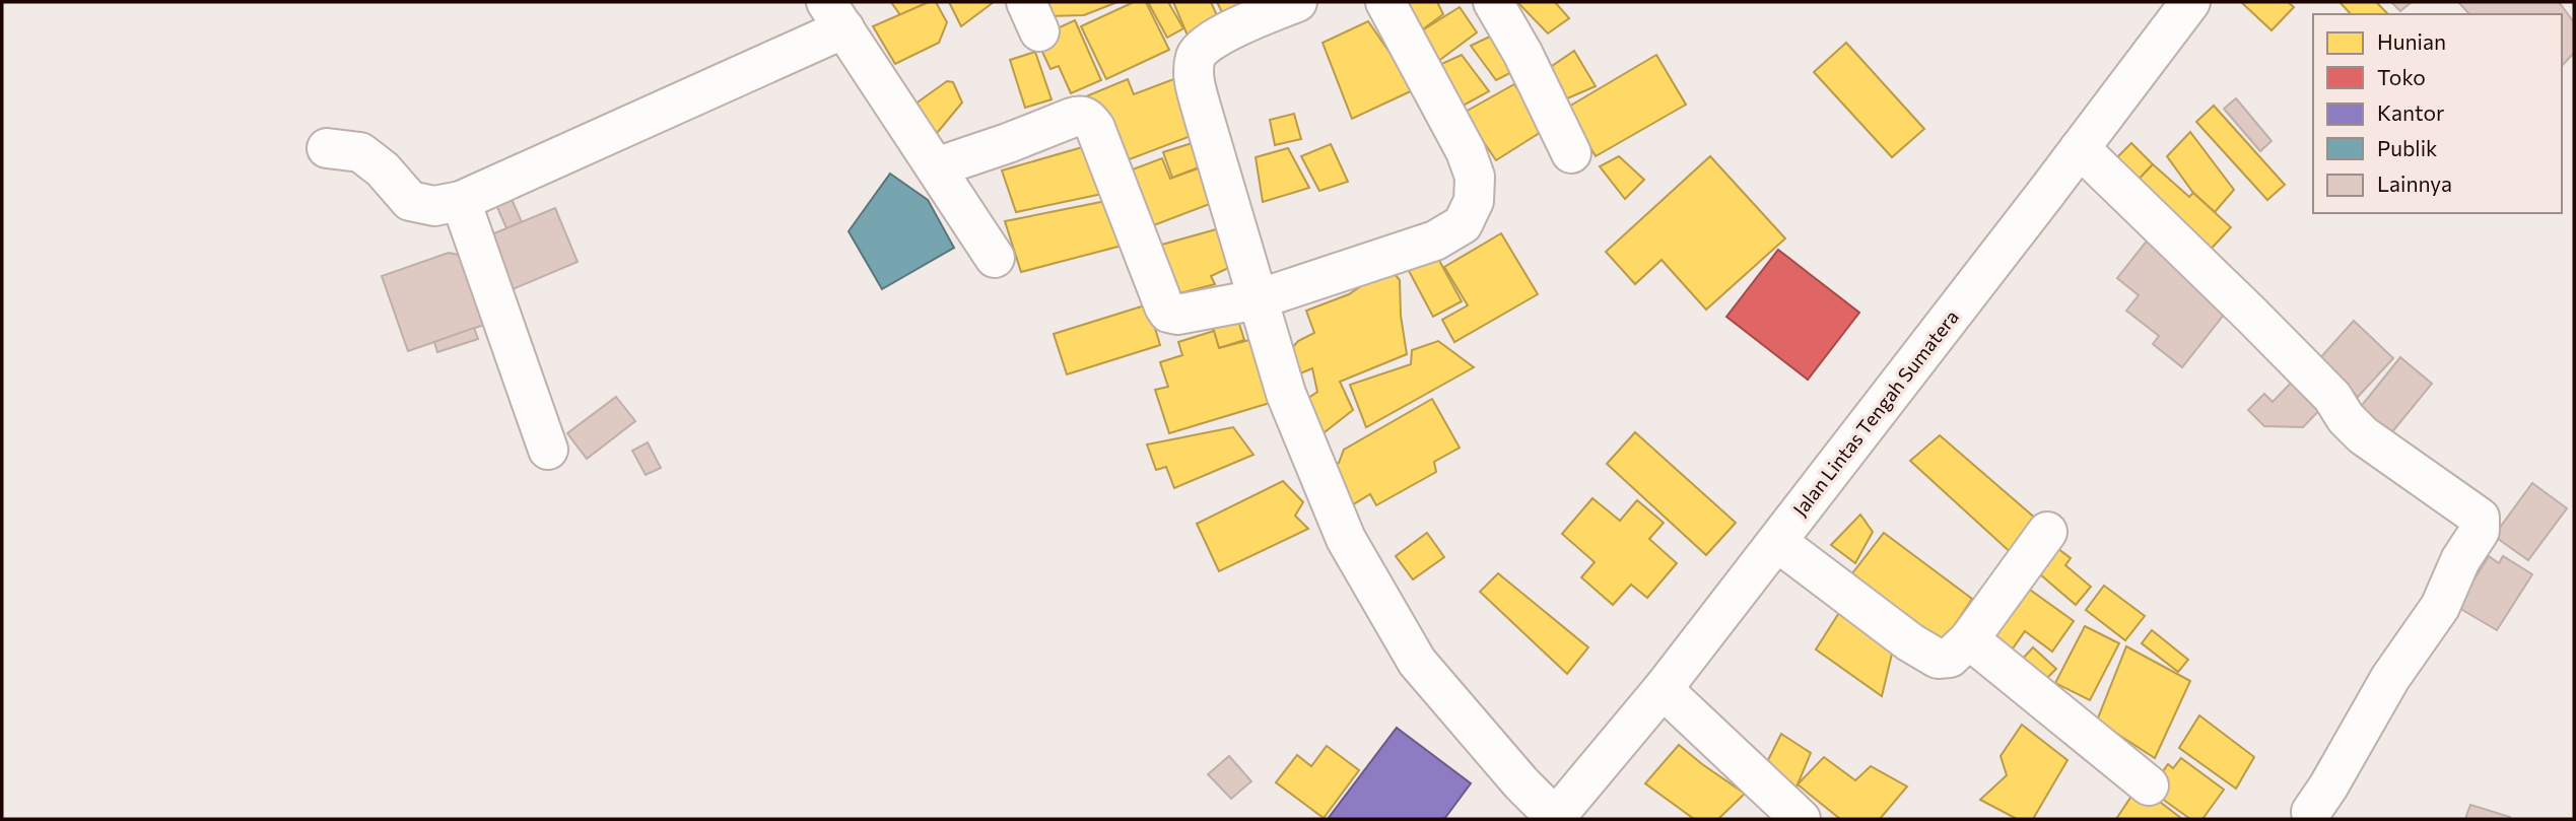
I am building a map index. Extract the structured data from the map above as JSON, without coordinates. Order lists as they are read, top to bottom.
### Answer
{
  "streets": {
    "main road": ["Jalan Lintas Tengah Sumatera"]
  },
  "legend": [
    "Hunian",
    "Toko",
    "Kantor",
    "Publik",
    "Lainnya"
  ]
}
